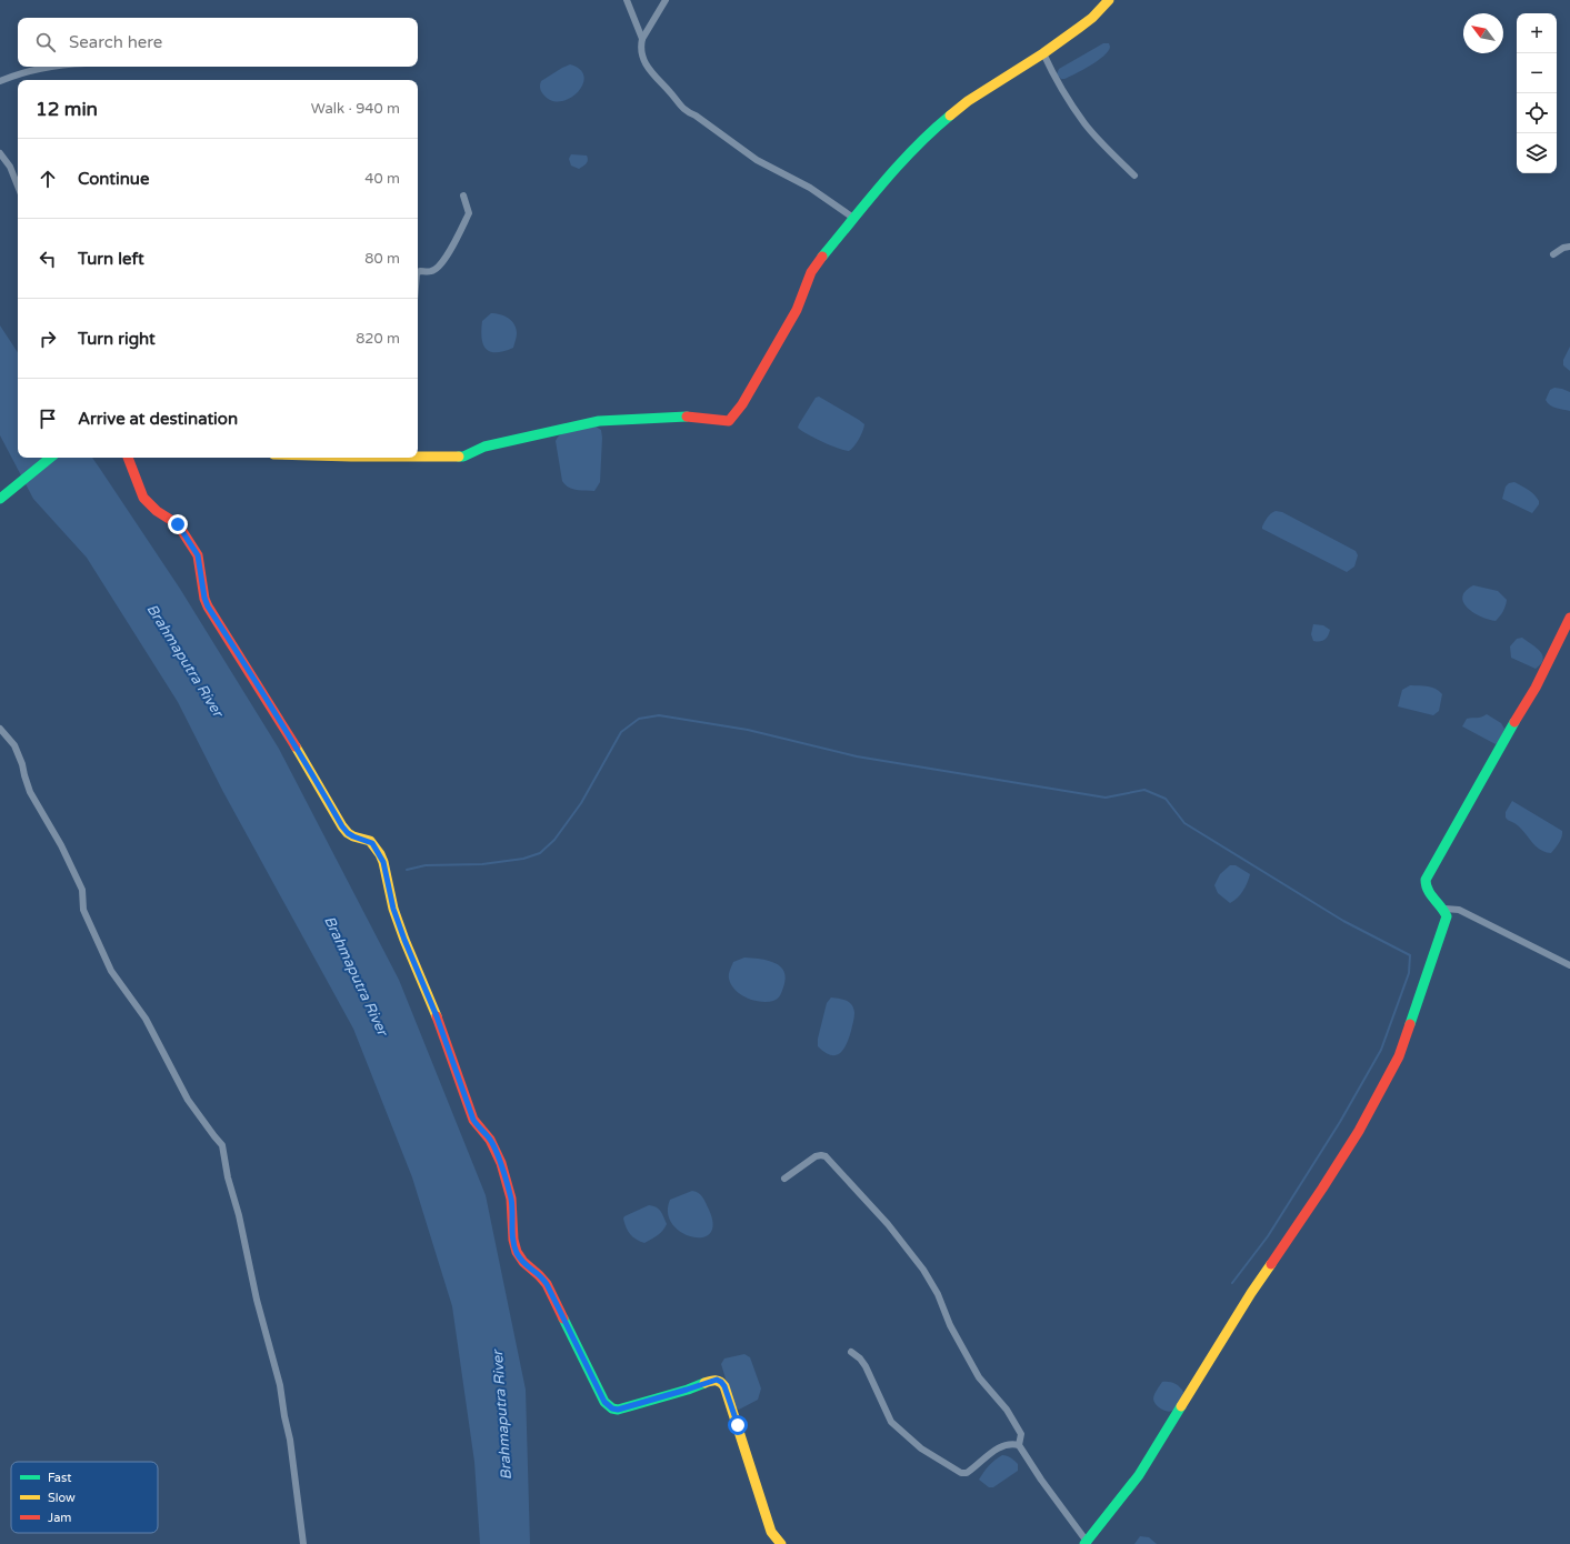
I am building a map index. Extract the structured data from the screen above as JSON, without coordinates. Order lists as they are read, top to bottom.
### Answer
{
  "water": ["Brahmaputra River"],
  "legend": ["Fast", "Slow", "Jam"],
  "north": "top left",
  "page": {
    "map_buttons": ["+", "−"],
    "search": "Search here",
    "heading": ["12 min", "Walk · 940 m"],
    "list": [
      ["Continue", "40 m"],
      ["Turn left", "80 m"],
      ["Turn right", "820 m"],
      "Arrive at destination"
    ]
  }
}
